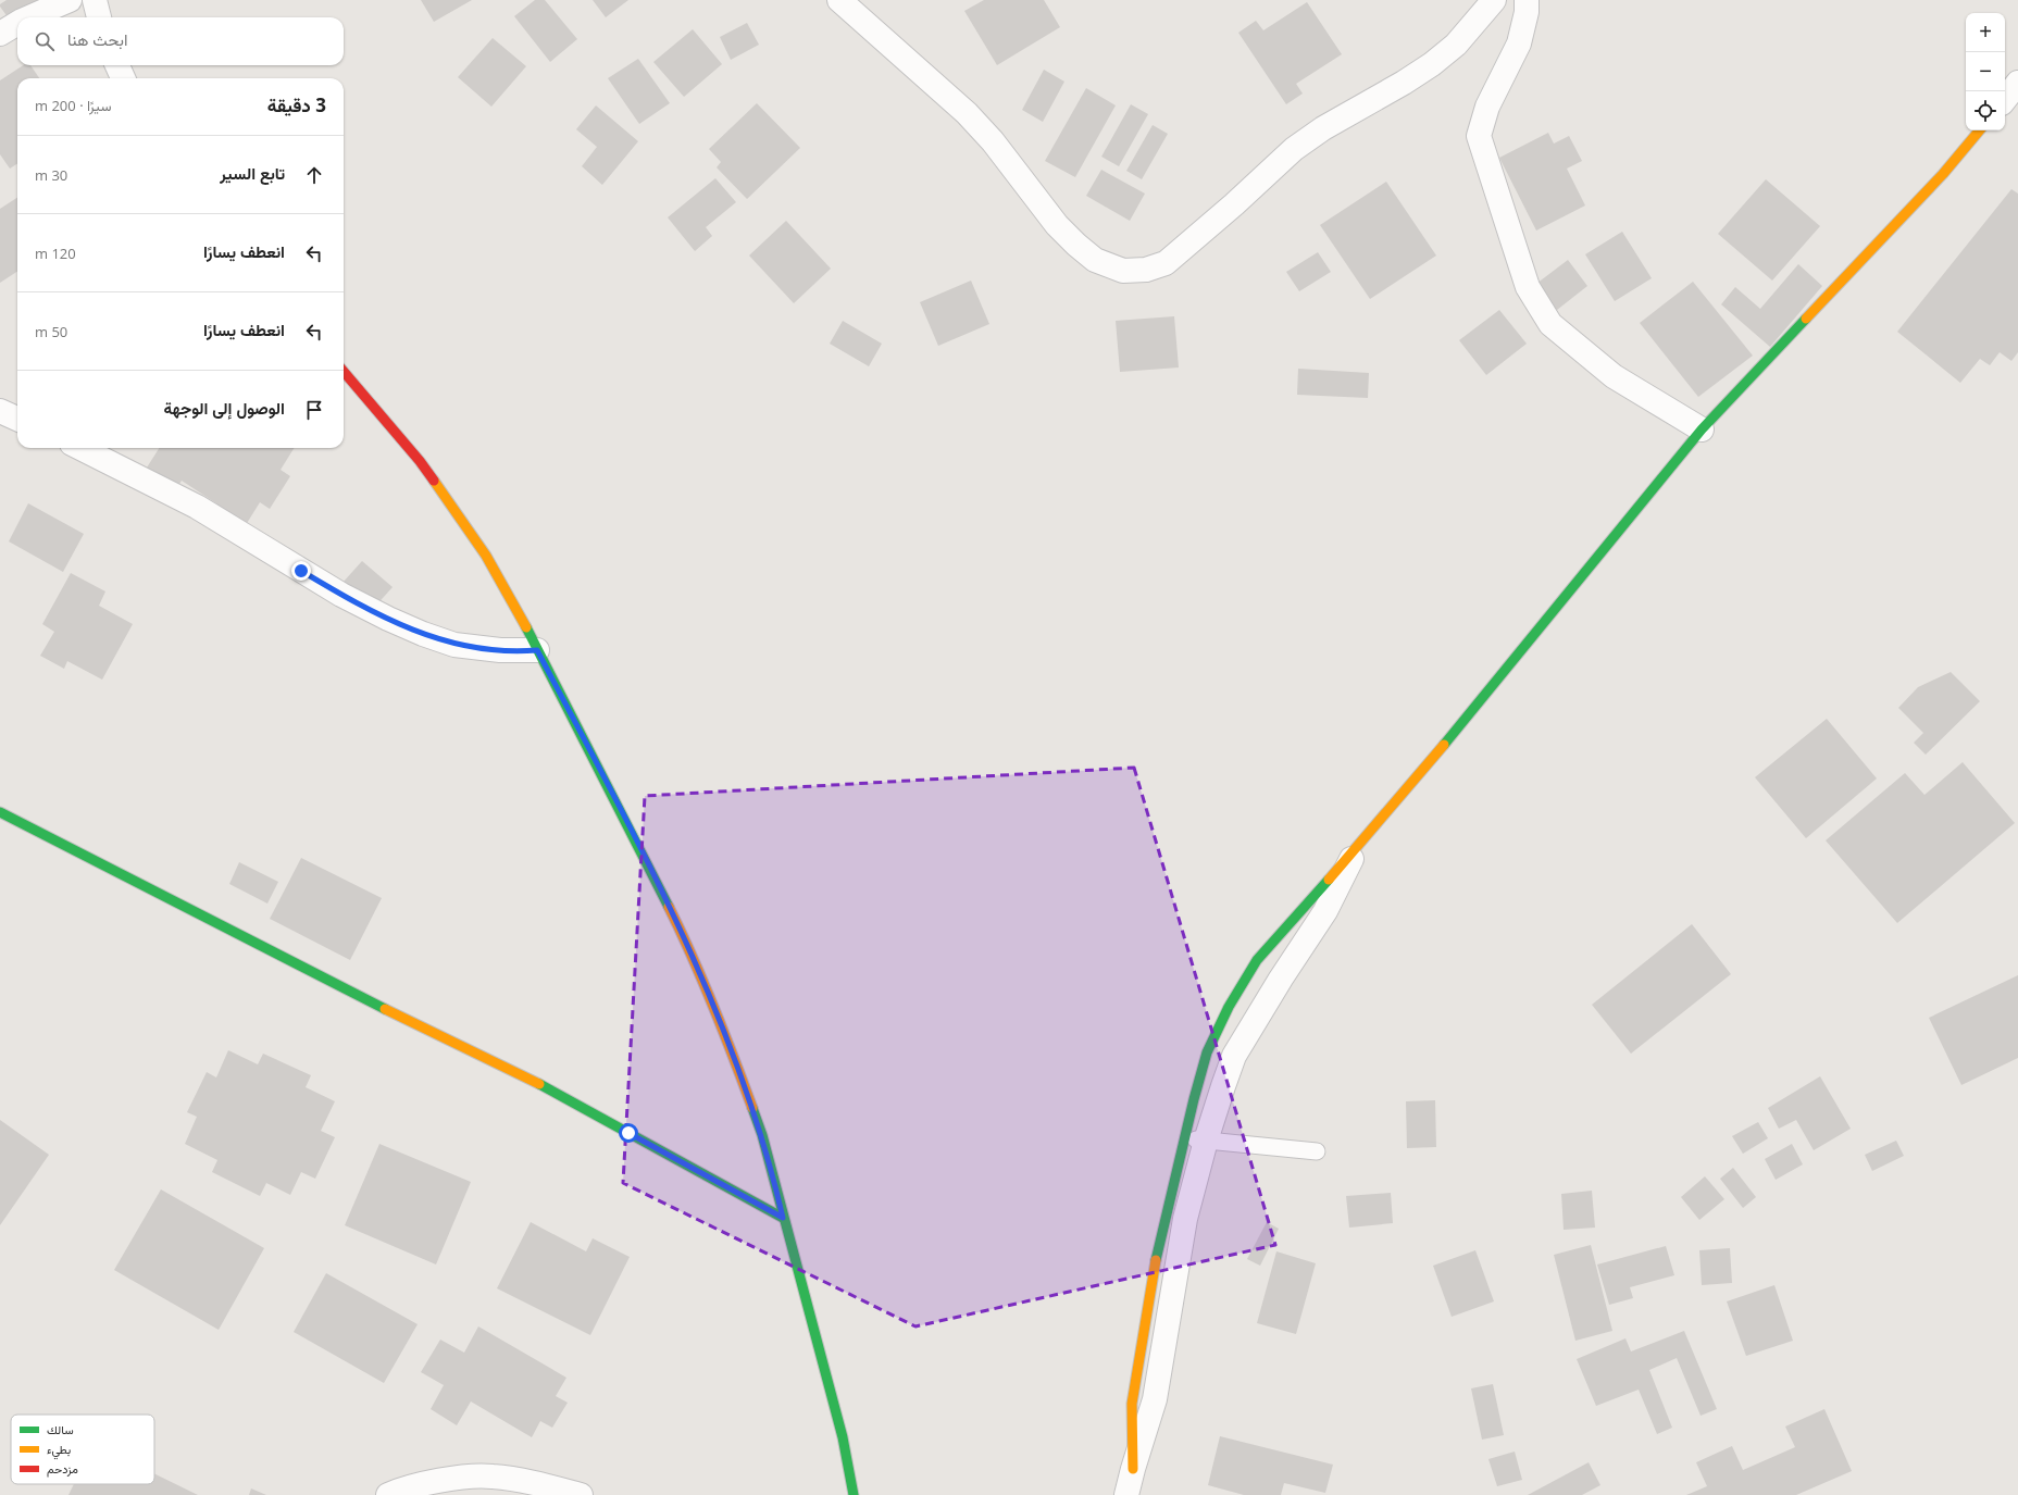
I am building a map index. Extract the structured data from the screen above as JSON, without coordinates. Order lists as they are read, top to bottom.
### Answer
{
  "legend": ["سالك", "بطيء", "مزدحم"],
  "page": {
    "map_buttons": ["+", "−"],
    "search": "ابحث هنا",
    "heading": ["3 دقيقة", "سيرًا · 200 m"],
    "list": [
      ["تابع السير", "30 m"],
      ["انعطف يسارًا", "120 m"],
      ["انعطف يسارًا", "50 m"],
      "الوصول إلى الوجهة"
    ]
  }
}
